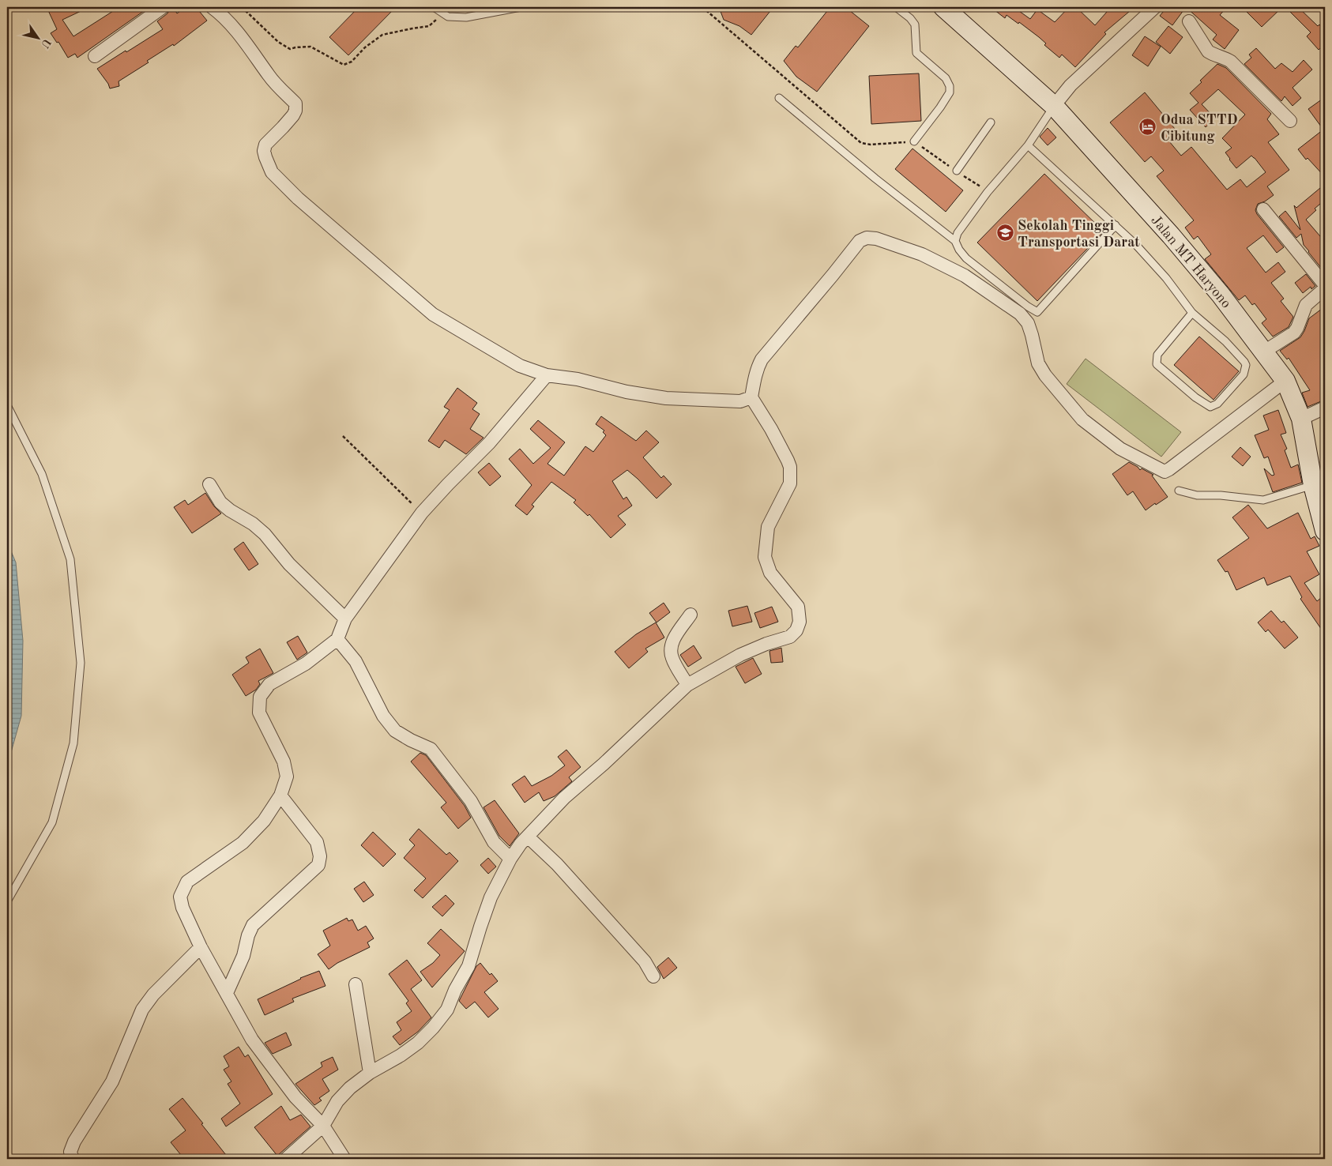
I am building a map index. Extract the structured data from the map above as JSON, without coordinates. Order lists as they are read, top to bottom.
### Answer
{
  "streets": {
    "main road": ["Jalan MT Haryono"]
  },
  "places": {
    "hotel": ["Odua STTD Cibitung"],
    "school or university": ["Sekolah Tinggi Transportasi Darat"]
  },
  "north": "bottom right"
}
